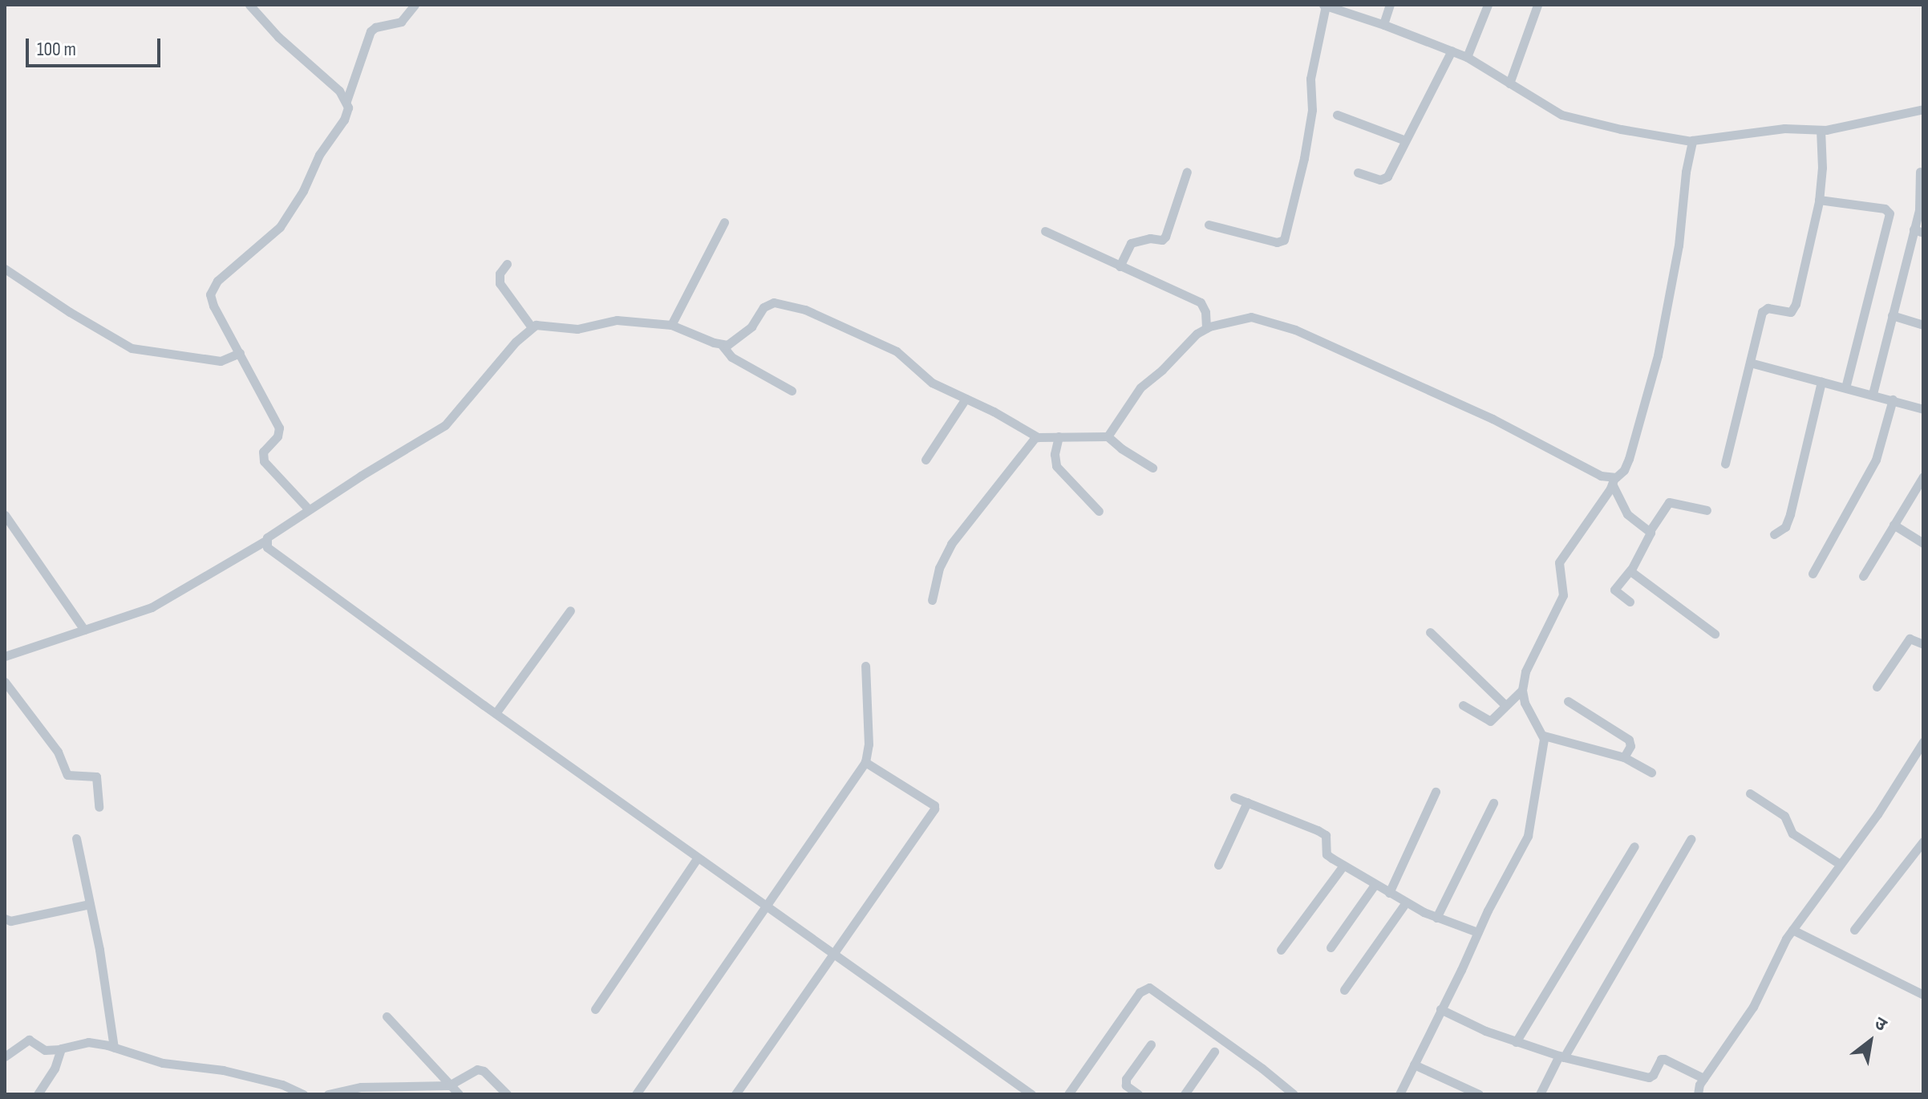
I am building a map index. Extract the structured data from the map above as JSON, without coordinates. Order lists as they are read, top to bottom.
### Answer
{
  "scale_bar": "100 m",
  "north": "top right"
}
